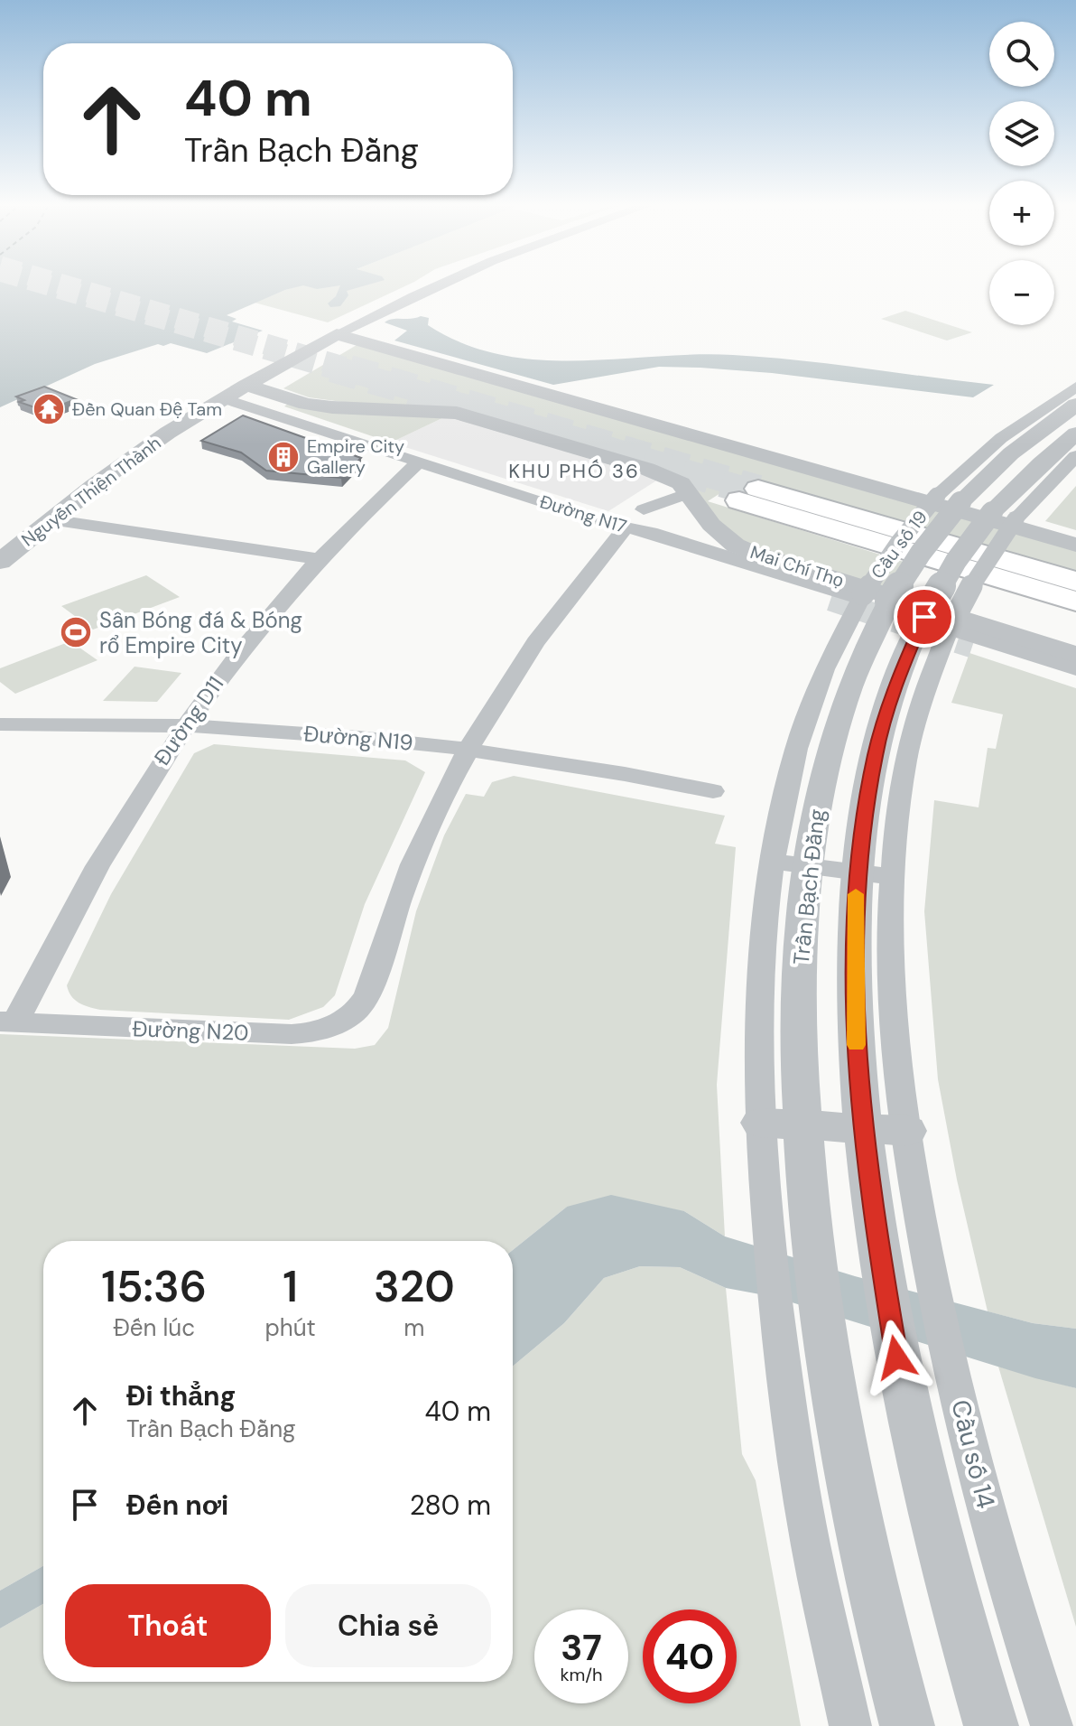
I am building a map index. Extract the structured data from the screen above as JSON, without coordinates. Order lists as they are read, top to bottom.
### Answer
{
  "streets": {
    "main road": ["Mai Chí Thọ"],
    "street": [
      "Nguyễn Thiện Thành",
      "Đường N17",
      "Cầu số 19",
      "Đường D11",
      "Đường N19",
      "Trần Bạch Đằng",
      "Đường N20",
      "Cầu số 14"
    ]
  },
  "crossings": [
    ["Nguyễn Thiện Thành", "Đường N17"],
    ["Nguyễn Thiện Thành", "Mai Chí Thọ"],
    ["Đường N17", "Cầu số 19"],
    ["Đường N17", "Đường D11"],
    ["Đường N17", "Trần Bạch Đằng"],
    ["Cầu số 19", "Trần Bạch Đằng"],
    ["Đường D11", "Đường N19"],
    ["Đường D11", "Đường N20"],
    ["Đường N19", "Đường N20"]
  ],
  "districts": ["KHU PHỐ 36"],
  "places": {
    "temple": ["Đền Quan Đệ Tam"],
    "building": ["Empire City Gallery"],
    "sports": ["Sân Bóng đá & Bóng rổ Empire City"]
  },
  "page": {
    "map_buttons": ["+", "−"],
    "turn": ["40 m", "Trần Bạch Đằng"],
    "eta": [
      "15:36",
      "Đến lúc",
      "1",
      "phút",
      "320",
      "m"
    ],
    "list": [
      {
        "name": "Đi thẳng",
        "note": "Trần Bạch Đằng",
        "value": "40 m"
      },
      {
        "name": "Đến nơi",
        "value": "280 m"
      }
    ],
    "buttons": ["Thoát", "Chia sẻ"],
    "speed": "37 km/h",
    "limit": "40"
  }
}
